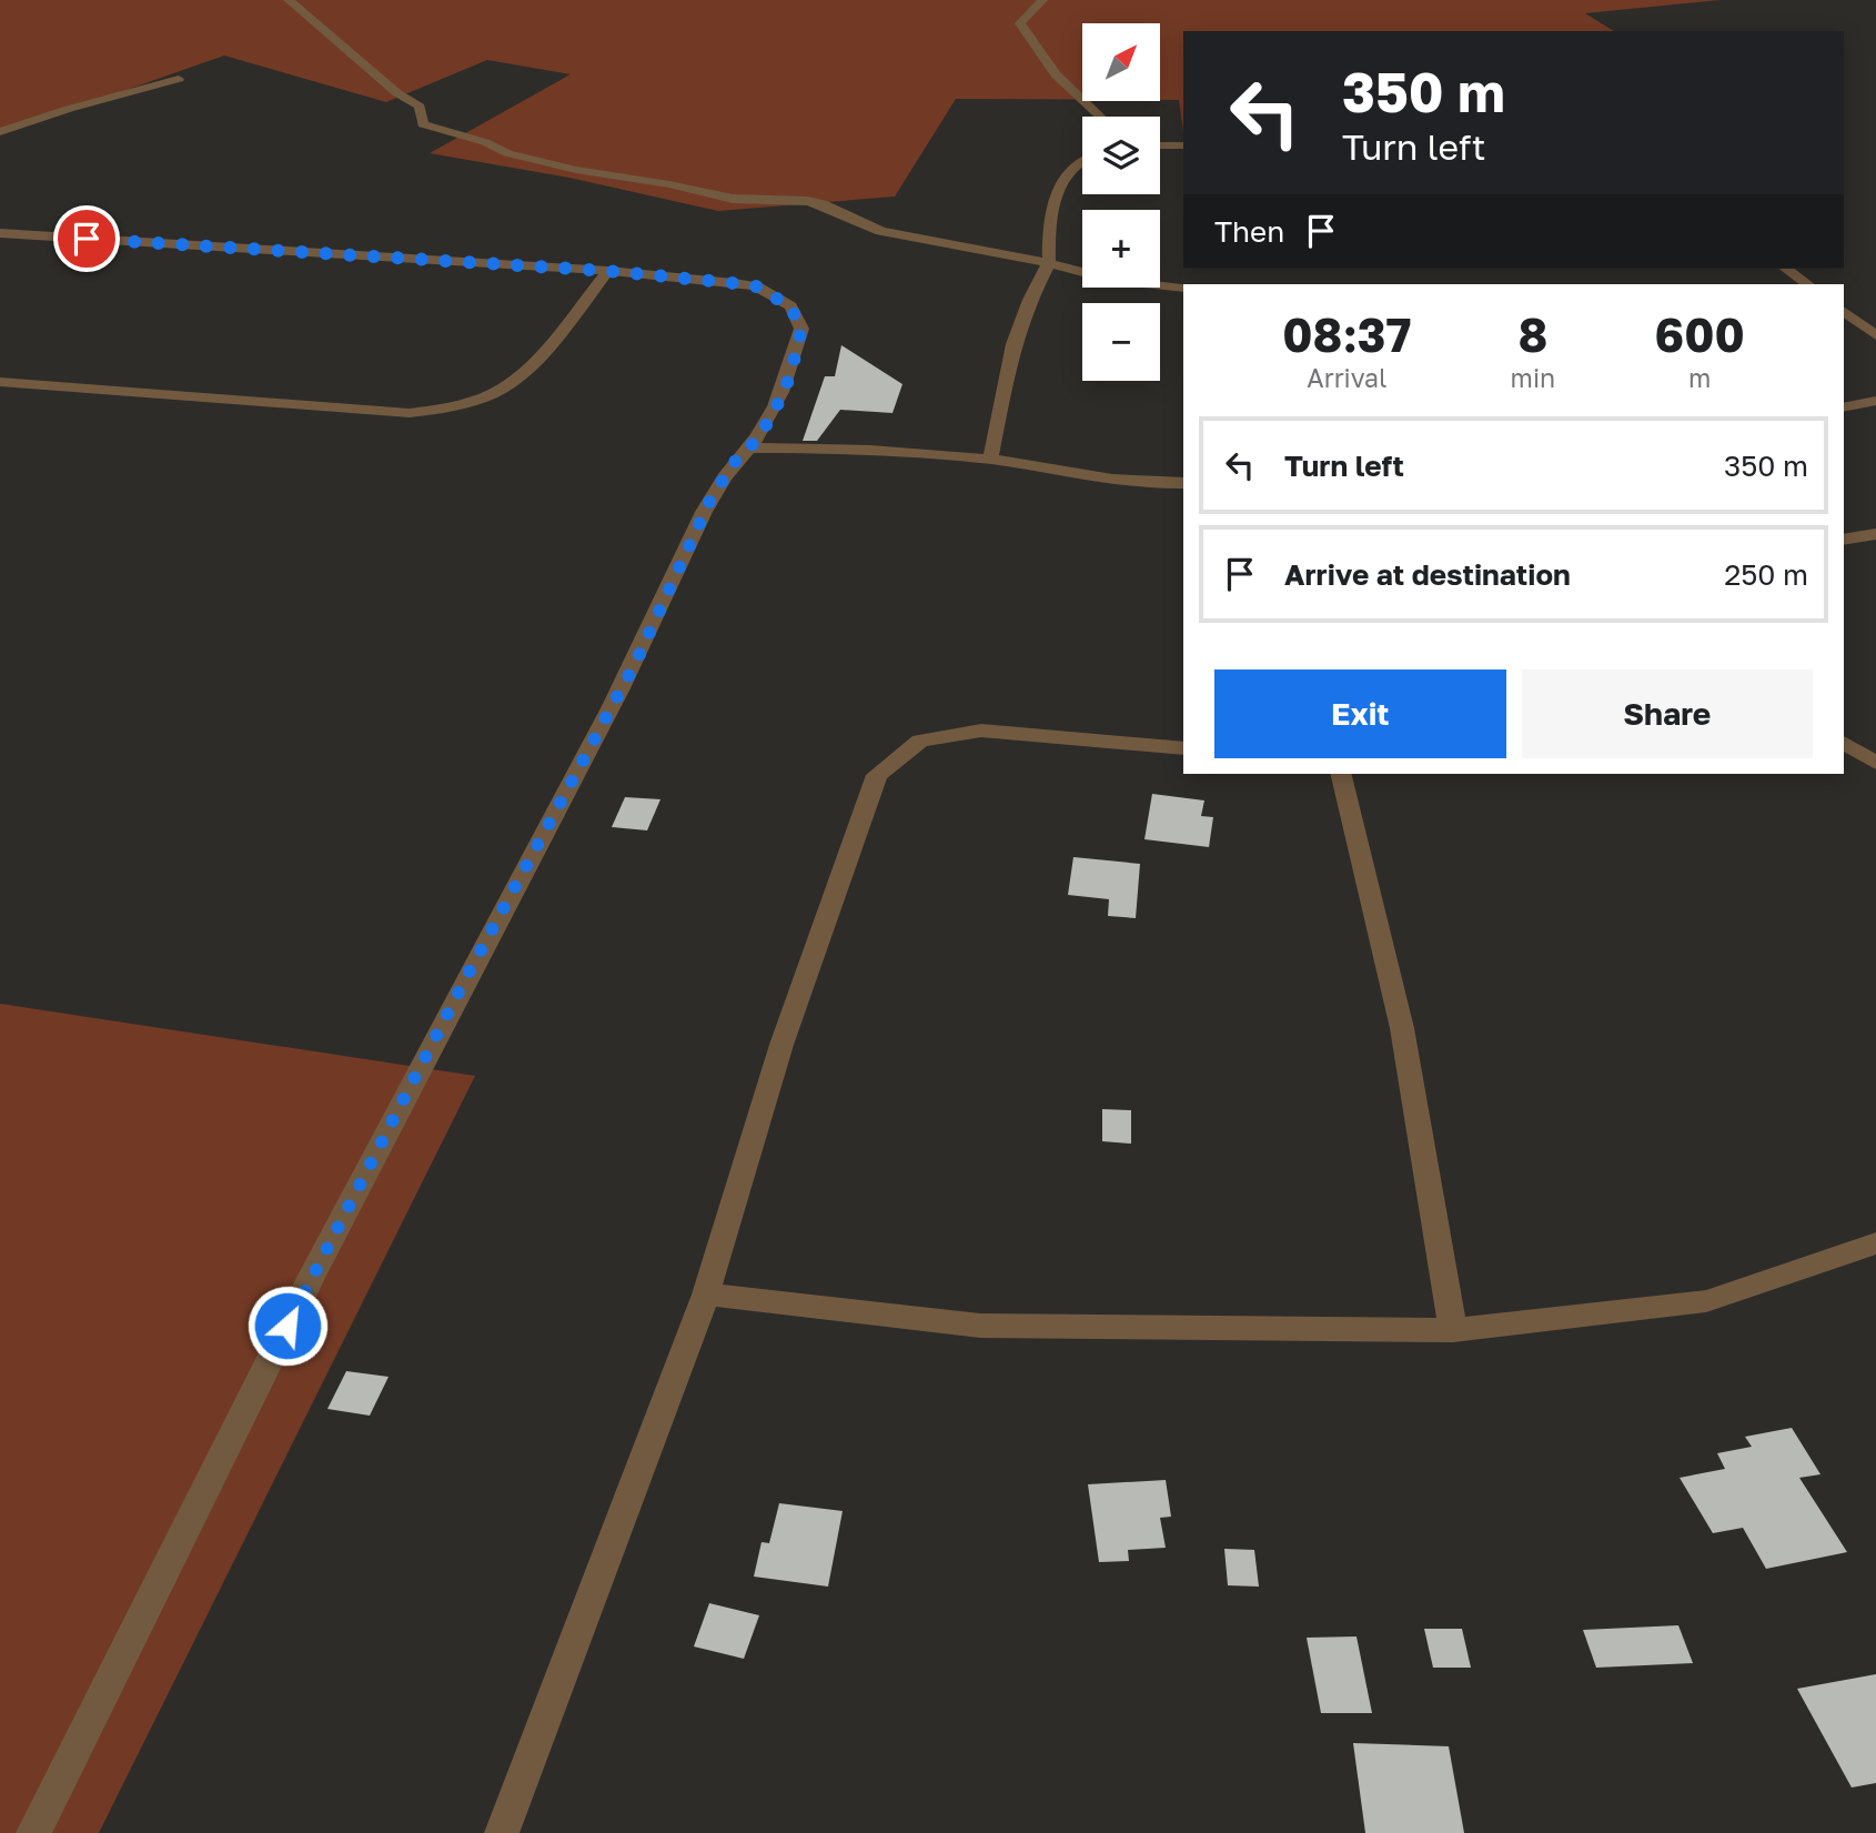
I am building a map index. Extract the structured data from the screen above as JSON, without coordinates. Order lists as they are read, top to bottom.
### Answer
{
  "north": "top right",
  "page": {
    "map_buttons": ["+", "−"],
    "turn": ["350 m", "Turn left"],
    "then": "Then",
    "eta": [
      "08:37",
      "Arrival",
      "8",
      "min",
      "600",
      "m"
    ],
    "list": [
      {
        "name": "Turn left",
        "value": "350 m"
      },
      {
        "name": "Arrive at destination",
        "value": "250 m"
      }
    ],
    "buttons": ["Exit", "Share"]
  }
}
